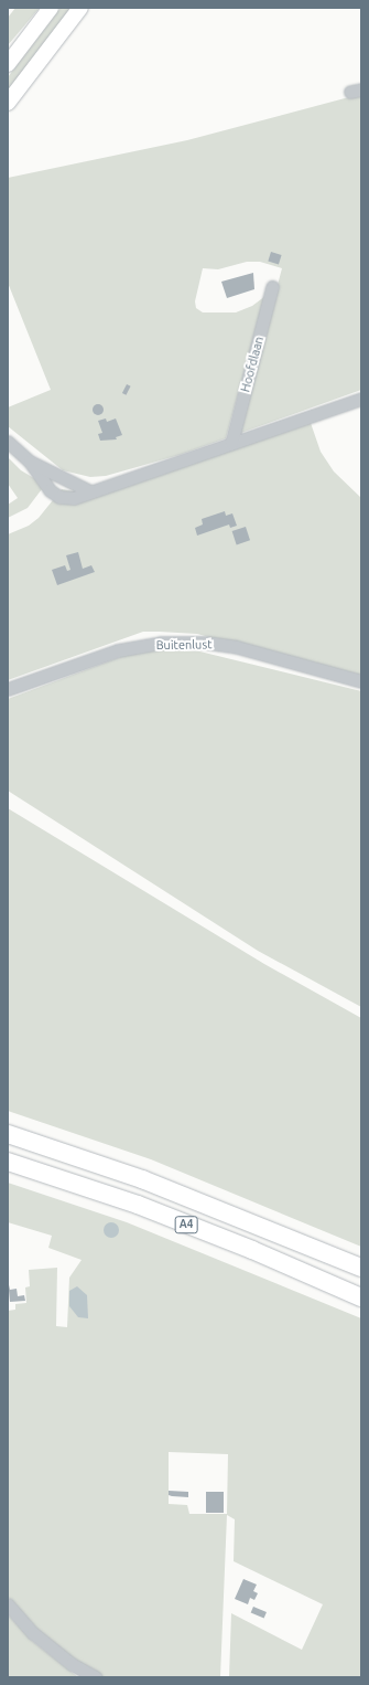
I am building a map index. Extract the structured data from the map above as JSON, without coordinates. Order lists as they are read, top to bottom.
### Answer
{
  "streets": {
    "highway": ["A4"],
    "street": ["Hoofdlaan", "Buitenlust"]
  }
}
